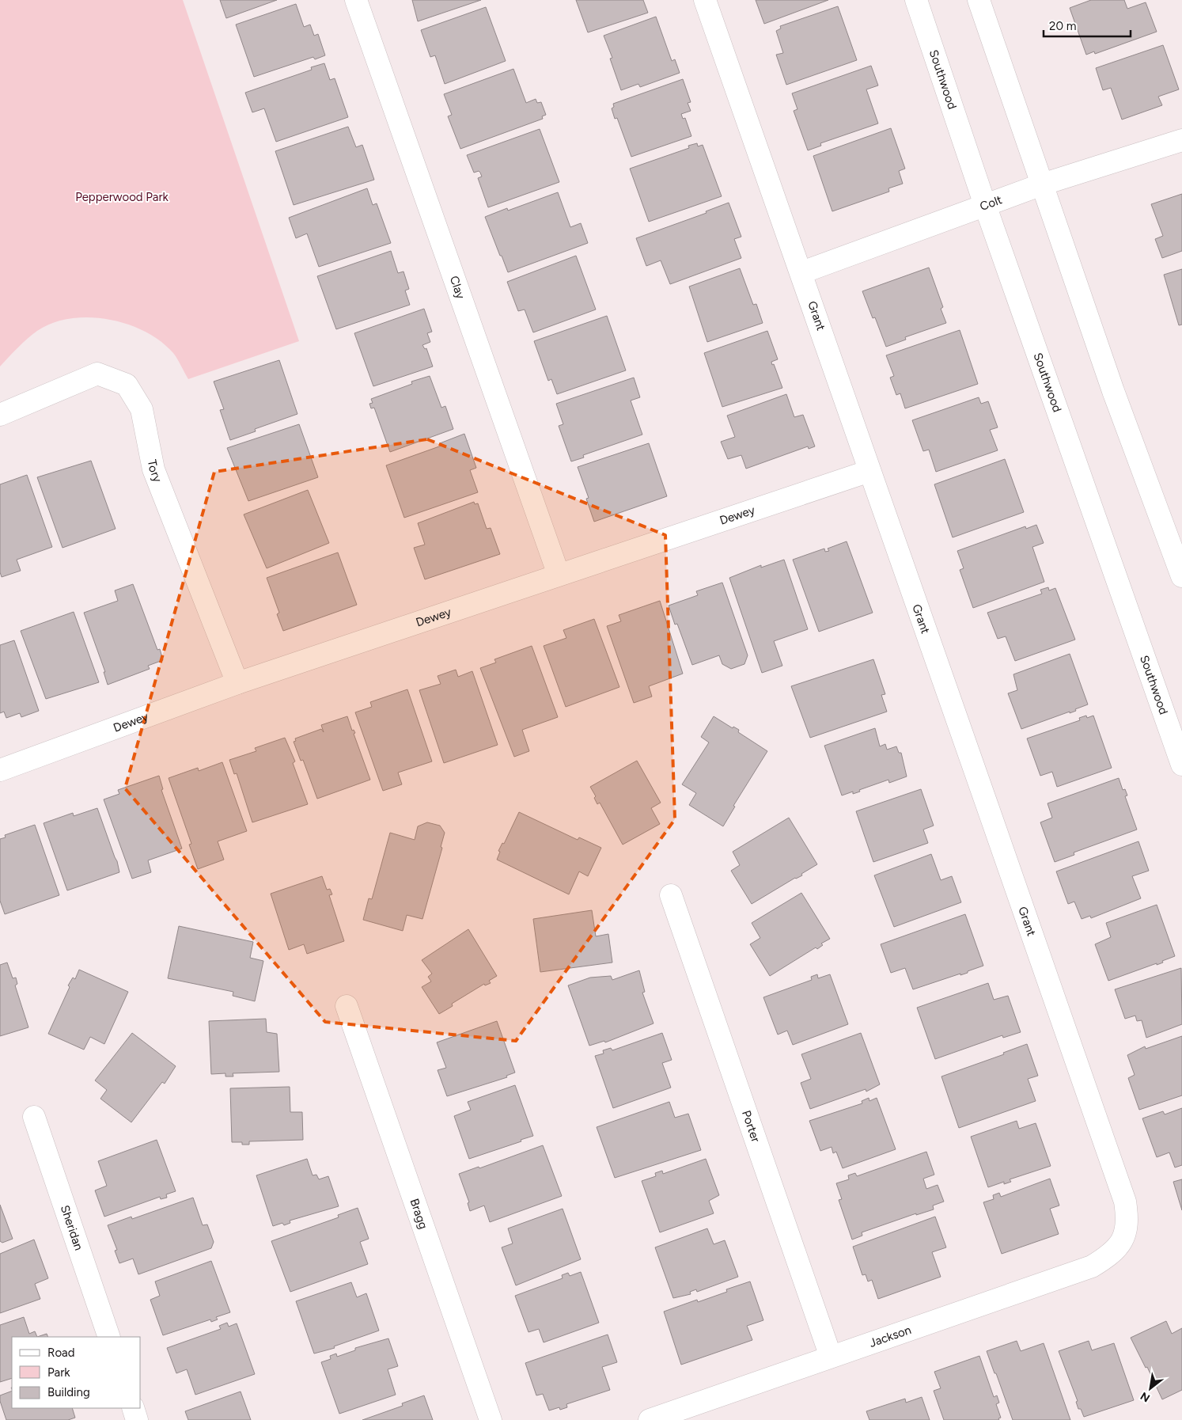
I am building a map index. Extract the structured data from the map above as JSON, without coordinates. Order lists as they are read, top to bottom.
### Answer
{
  "streets": {
    "street": [
      "Southwood",
      "Colt",
      "Clay",
      "Grant",
      "Tory",
      "Dewey",
      "Porter",
      "Bragg",
      "Sheridan",
      "Jackson"
    ]
  },
  "crossings": [
    ["Southwood", "Colt"],
    ["Colt", "Grant"],
    ["Clay", "Dewey"],
    ["Grant", "Dewey"],
    ["Grant", "Jackson"],
    ["Tory", "Dewey"],
    ["Porter", "Jackson"]
  ],
  "parks": ["Pepperwood Park"],
  "legend": ["Road", "Park", "Building"],
  "scale_bar": "20 m",
  "north": "bottom left"
}
